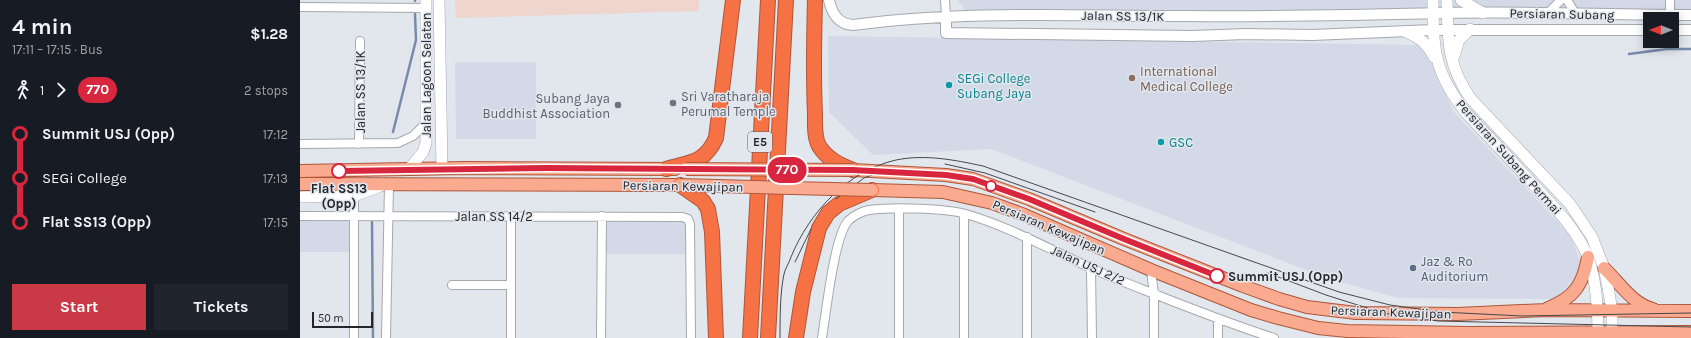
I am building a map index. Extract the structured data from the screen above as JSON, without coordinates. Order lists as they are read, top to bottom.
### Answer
{
  "streets": {
    "highway": ["E5"],
    "main road": ["Jalan Lagoon Selatan", "Persiaran Subang Permai", "Persiaran Kewajipan"],
    "street": [
      "Persiaran Subang",
      "Jalan SS 13/1K",
      "Jalan SS 14/2",
      "Jalan USJ 2/2"
    ]
  },
  "crossings": [
    ["Persiaran Subang", "Jalan SS 13/1K"],
    ["Persiaran Subang", "Persiaran Subang Permai"],
    ["Jalan SS 13/1K", "Persiaran Subang Permai"],
    ["Jalan Lagoon Selatan", "Persiaran Kewajipan"],
    ["Persiaran Subang Permai", "Persiaran Kewajipan"]
  ],
  "places": [
    "International Medical College",
    "SEGi College Subang Jaya",
    "Sri Varatharaja Perumal Temple",
    "Subang Jaya Buddhist Association",
    "GSC",
    "Flat SS13 (Opp)",
    "Jaz & Ro Auditorium",
    "Summit USJ (Opp)"
  ],
  "lines": ["bus line 770"],
  "scale_bar": "50 m",
  "north": "left",
  "page": {
    "heading": ["4 min", "17:11 – 17:15 · Bus", "$1.28"],
    "on_map": "770",
    "legs": ["1", "770", "2 stops"],
    "list": [
      {
        "name": "Summit USJ (Opp)",
        "value": "17:12"
      },
      {
        "name": "SEGi College",
        "value": "17:13"
      },
      {
        "name": "Flat SS13 (Opp)",
        "value": "17:15"
      }
    ],
    "buttons": ["Start", "Tickets"],
    "scale": "50 m"
  }
}
